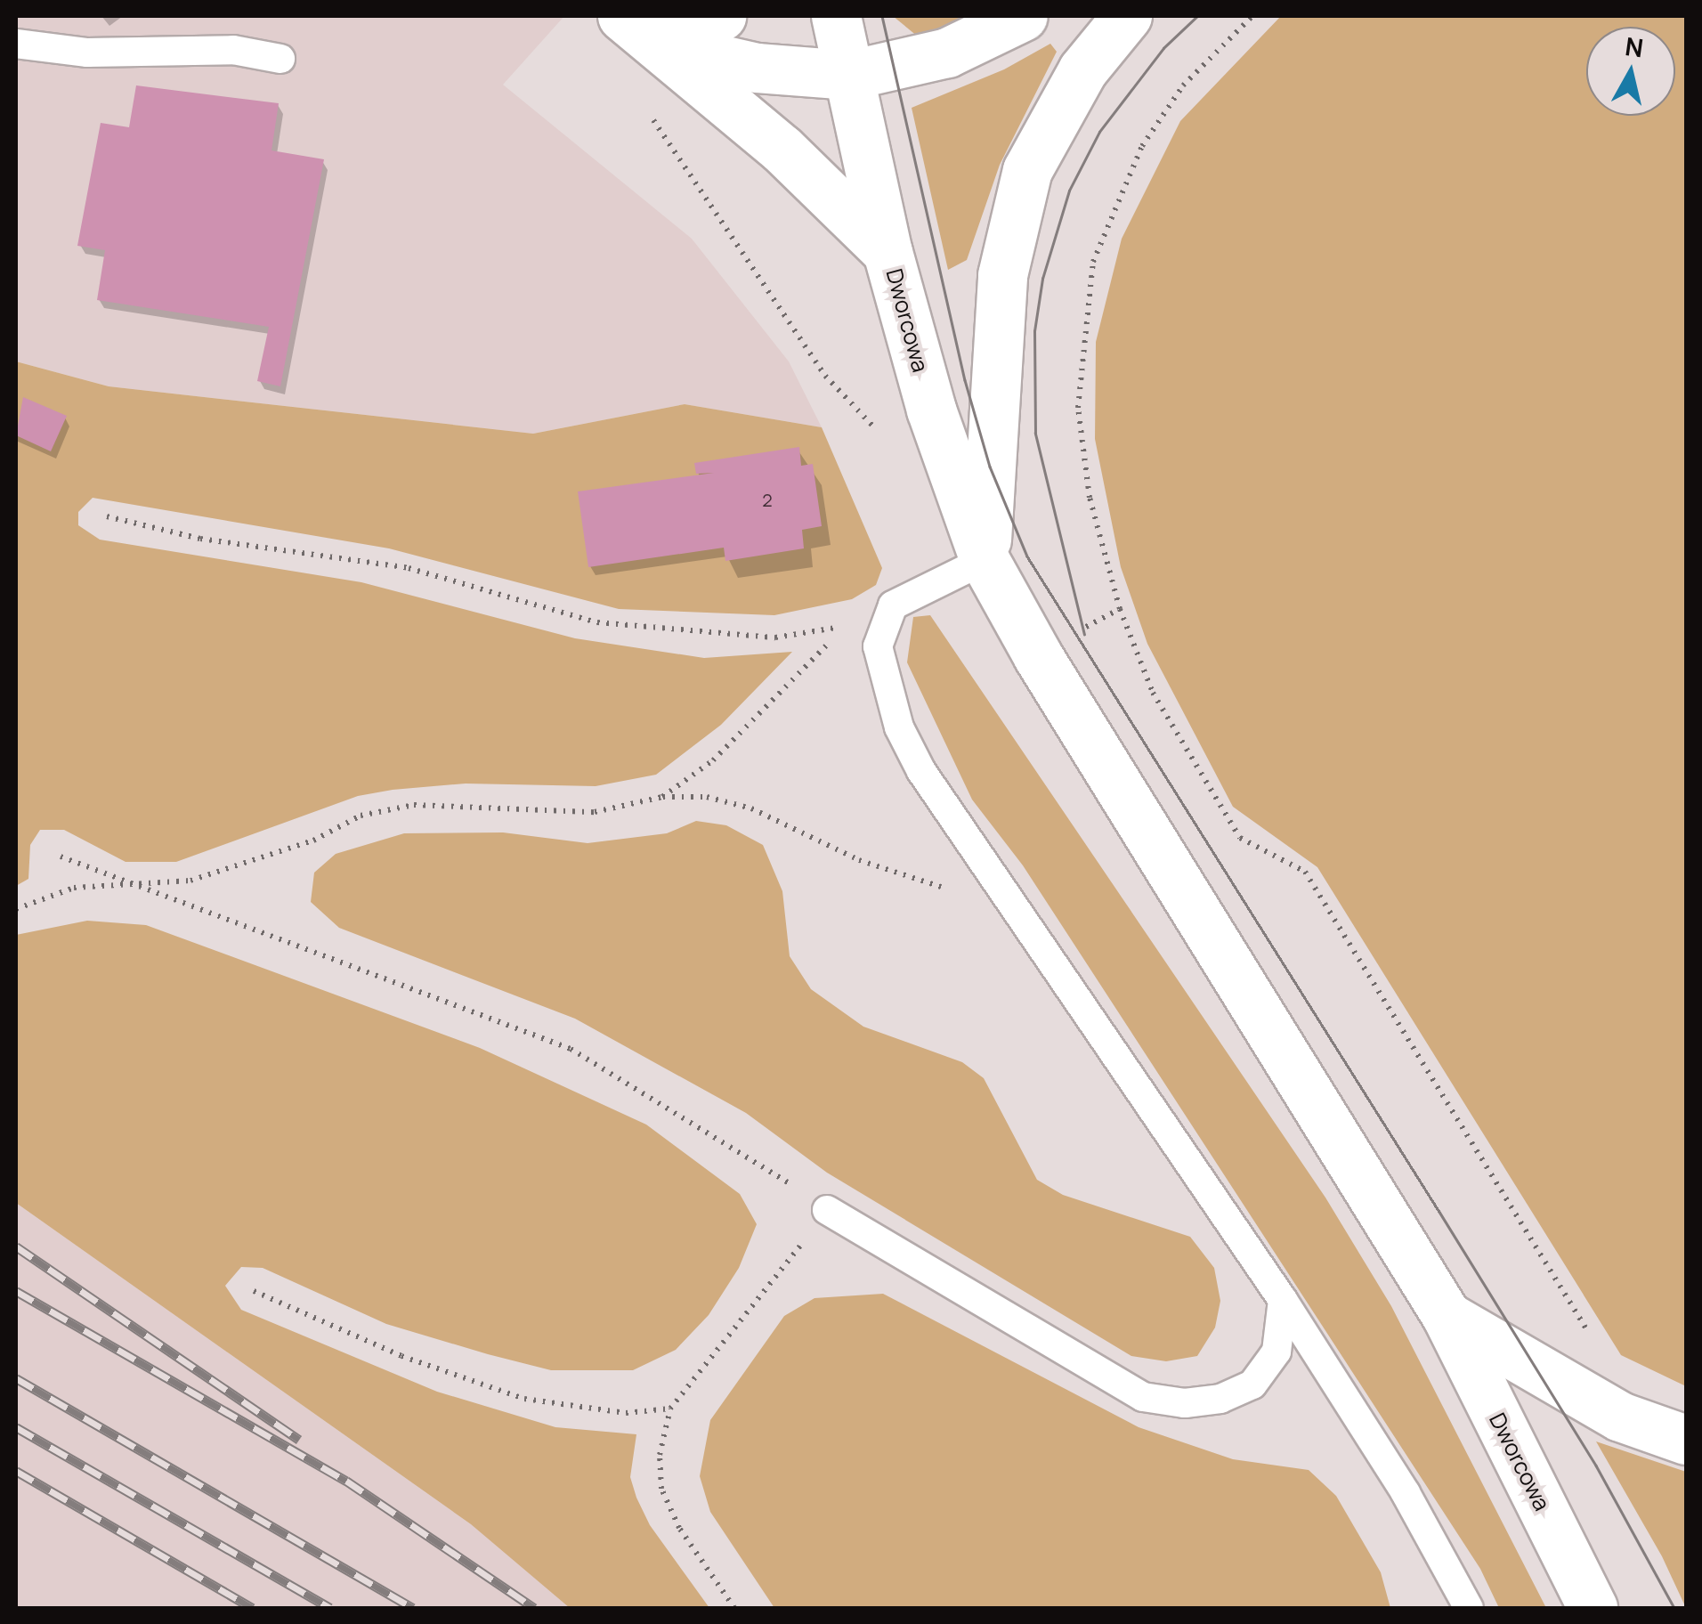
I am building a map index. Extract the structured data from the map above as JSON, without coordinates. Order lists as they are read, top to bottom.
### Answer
{
  "streets": {
    "main road": ["Dworcowa"]
  },
  "house_numbers": ["2"],
  "north": "top"
}
